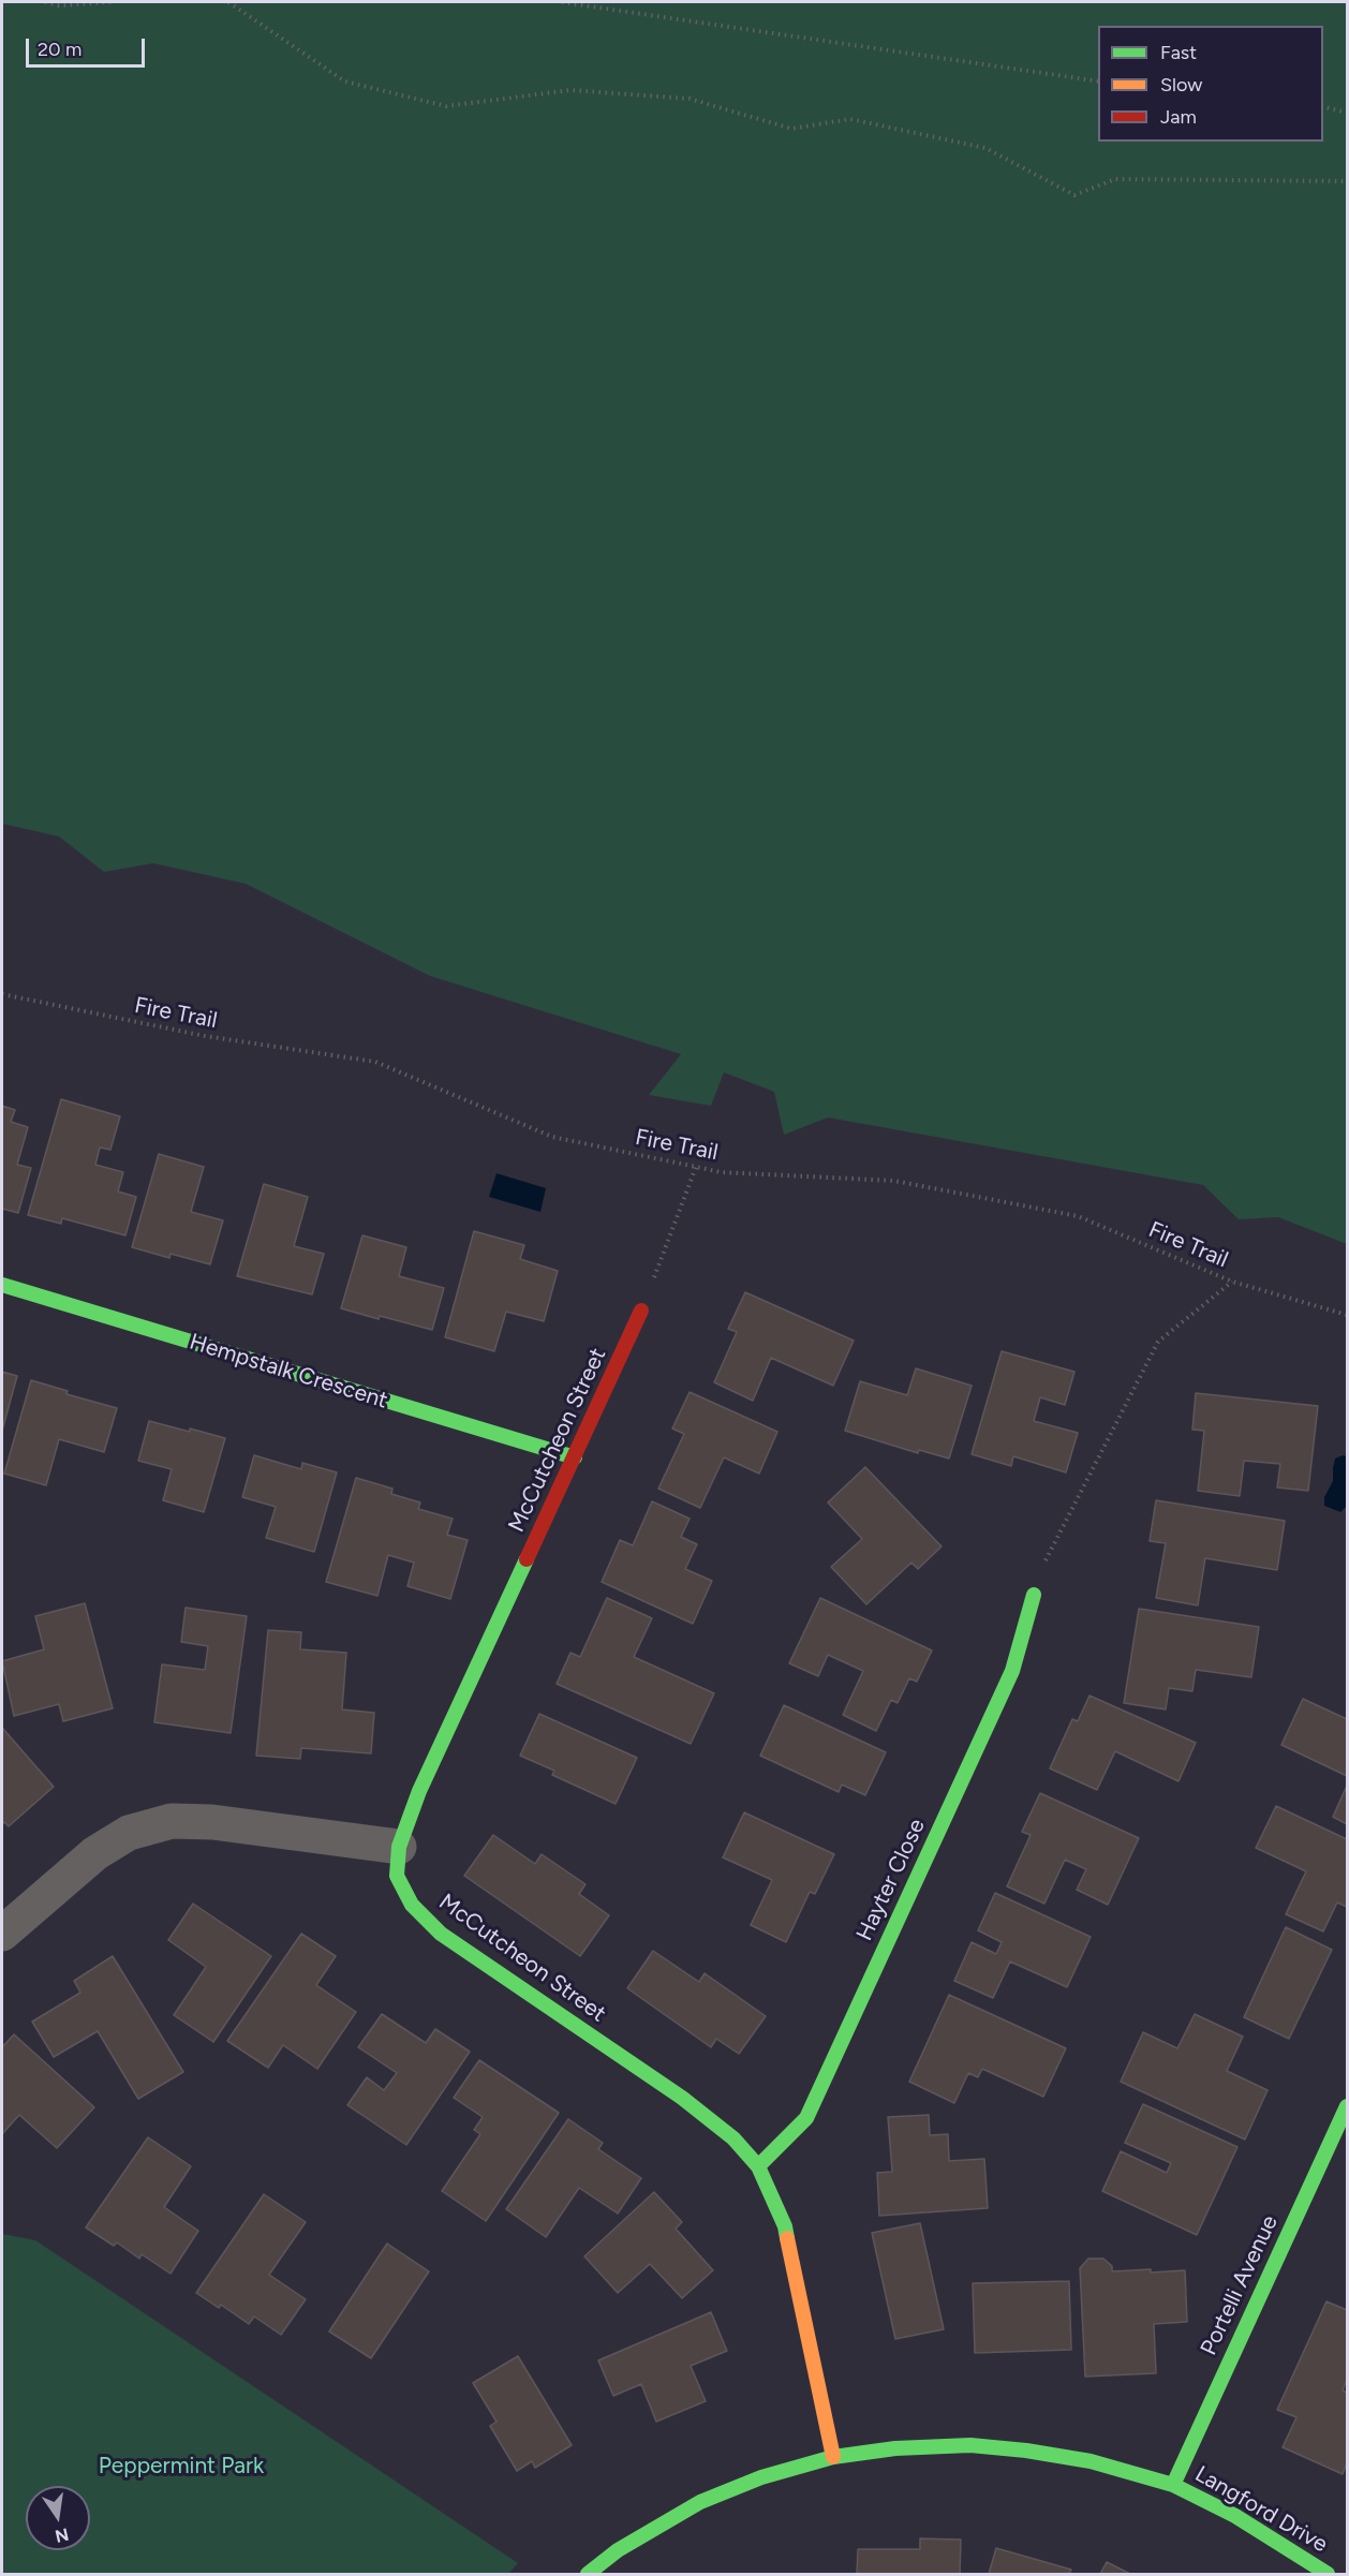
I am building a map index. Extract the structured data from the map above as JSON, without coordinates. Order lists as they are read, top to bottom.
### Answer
{
  "streets": {
    "street": [
      "Hempstalk Crescent",
      "McCutcheon Street",
      "Hayter Close",
      "Portelli Avenue",
      "Langford Drive"
    ],
    "path": ["Fire Trail"]
  },
  "crossings": [
    ["Hempstalk Crescent", "McCutcheon Street"],
    ["McCutcheon Street", "Hayter Close"],
    ["McCutcheon Street", "Langford Drive"],
    ["Portelli Avenue", "Langford Drive"]
  ],
  "parks": ["Peppermint Park"],
  "legend": ["Fast", "Slow", "Jam"],
  "scale_bar": "20 m",
  "north": "bottom"
}
